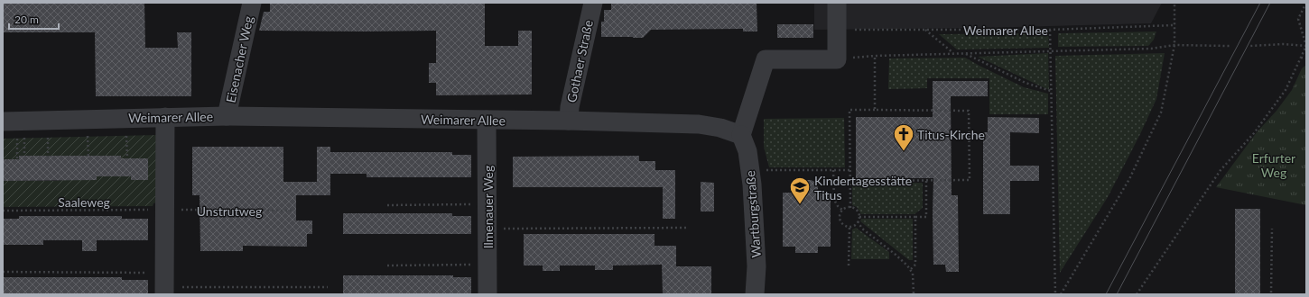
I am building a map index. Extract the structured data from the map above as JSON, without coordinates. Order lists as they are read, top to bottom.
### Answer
{
  "streets": {
    "street": [
      "Weimarer Allee",
      "Eisenacher Weg",
      "Gothaer Straße",
      "Ilmenauer Weg",
      "Wartburgstraße"
    ],
    "path": ["Saaleweg", "Unstrutweg"]
  },
  "crossings": [
    ["Weimarer Allee", "Eisenacher Weg"],
    ["Weimarer Allee", "Gothaer Straße"],
    ["Weimarer Allee", "Ilmenauer Weg"],
    ["Weimarer Allee", "Wartburgstraße"],
    ["Saaleweg", "Unstrutweg"]
  ],
  "parks": ["Erfurter Weg"],
  "places": {
    "church": ["Titus-Kirche"],
    "school or university": ["Kindertagesstätte Titus"]
  },
  "scale_bar": "20 m"
}
